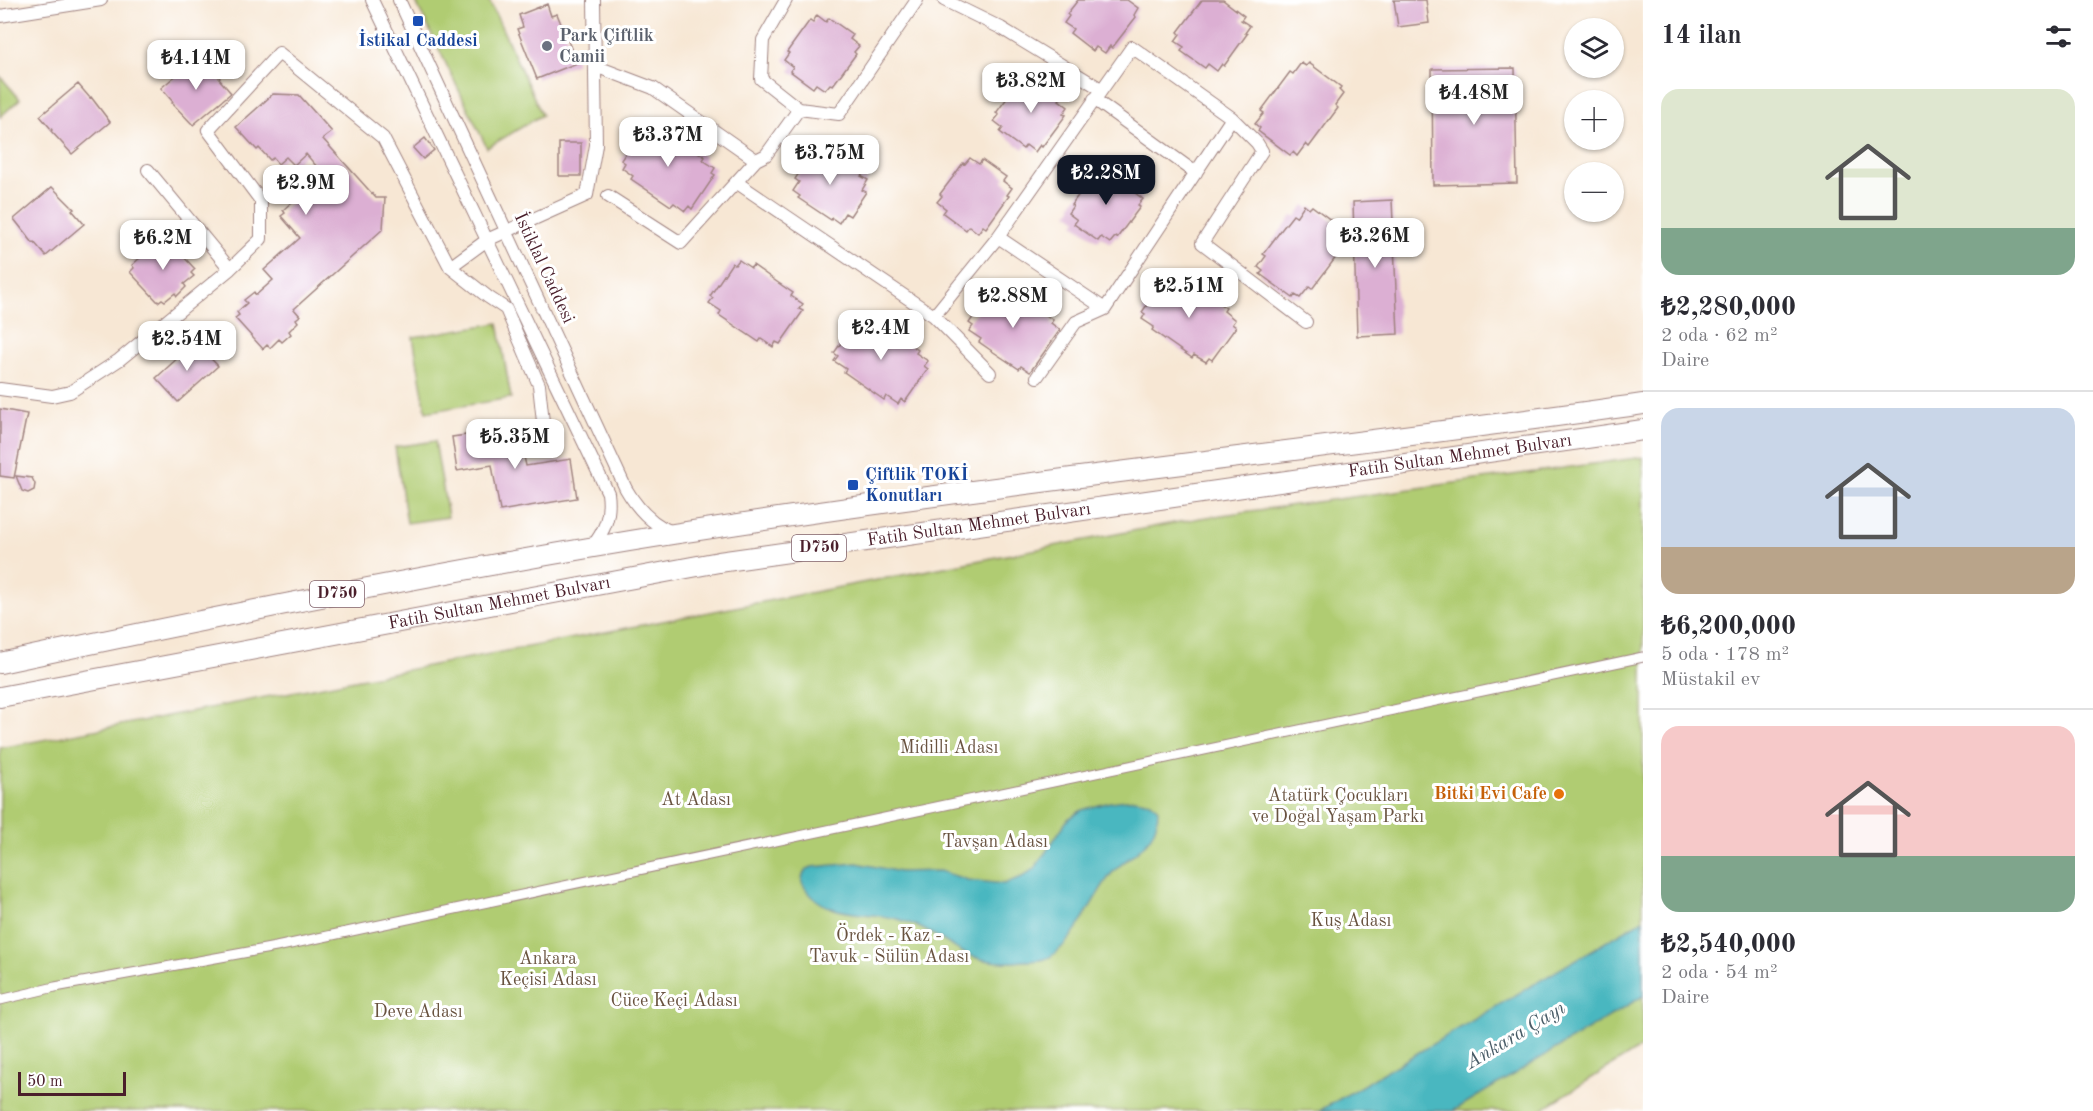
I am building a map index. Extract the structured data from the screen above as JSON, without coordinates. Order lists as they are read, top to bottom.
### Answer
{
  "streets": {
    "highway": ["Fatih Sultan Mehmet Bulvarı", "D750"],
    "street": ["İstiklal Caddesi"]
  },
  "crossings": [
    ["İstiklal Caddesi", "Fatih Sultan Mehmet Bulvarı"]
  ],
  "water": ["Ankara Çayı"],
  "parks": [
    "Midilli Adası",
    "Atatürk Çocukları ve Doğal Yaşam Parkı",
    "At Adası",
    "Tavşan Adası",
    "Kuş Adası",
    "Ördek - Kaz - Tavuk - Sülün Adası",
    "Ankara Keçisi Adası",
    "Cüce Keçi Adası",
    "Deve Adası"
  ],
  "places": {
    "transit": ["İstikal Caddesi", "Çiftlik TOKİ Konutları"],
    "other": ["Park Çiftlik Camii", "Bitki Evi Cafe"]
  },
  "scale_bar": "50 m",
  "page": {
    "heading": "14 ilan",
    "map_buttons": ["+", "−"],
    "price": [
      "₺4.14M",
      "₺3.82M",
      "₺4.48M",
      "₺3.37M",
      "₺3.75M",
      "₺2.28M",
      "₺2.9M",
      "₺3.26M",
      "₺6.2M",
      "₺2.51M",
      "₺2.88M",
      "₺2.4M",
      "₺2.54M",
      "₺5.35M"
    ],
    "list": [
      {
        "name": "₺2,280,000",
        "note": "2 oda · 62 m² · Daire"
      },
      {
        "name": "₺6,200,000",
        "note": "5 oda · 178 m² · Müstakil ev"
      },
      {
        "name": "₺2,540,000",
        "note": "2 oda · 54 m² · Daire"
      }
    ],
    "scale": "50 m"
  }
}
